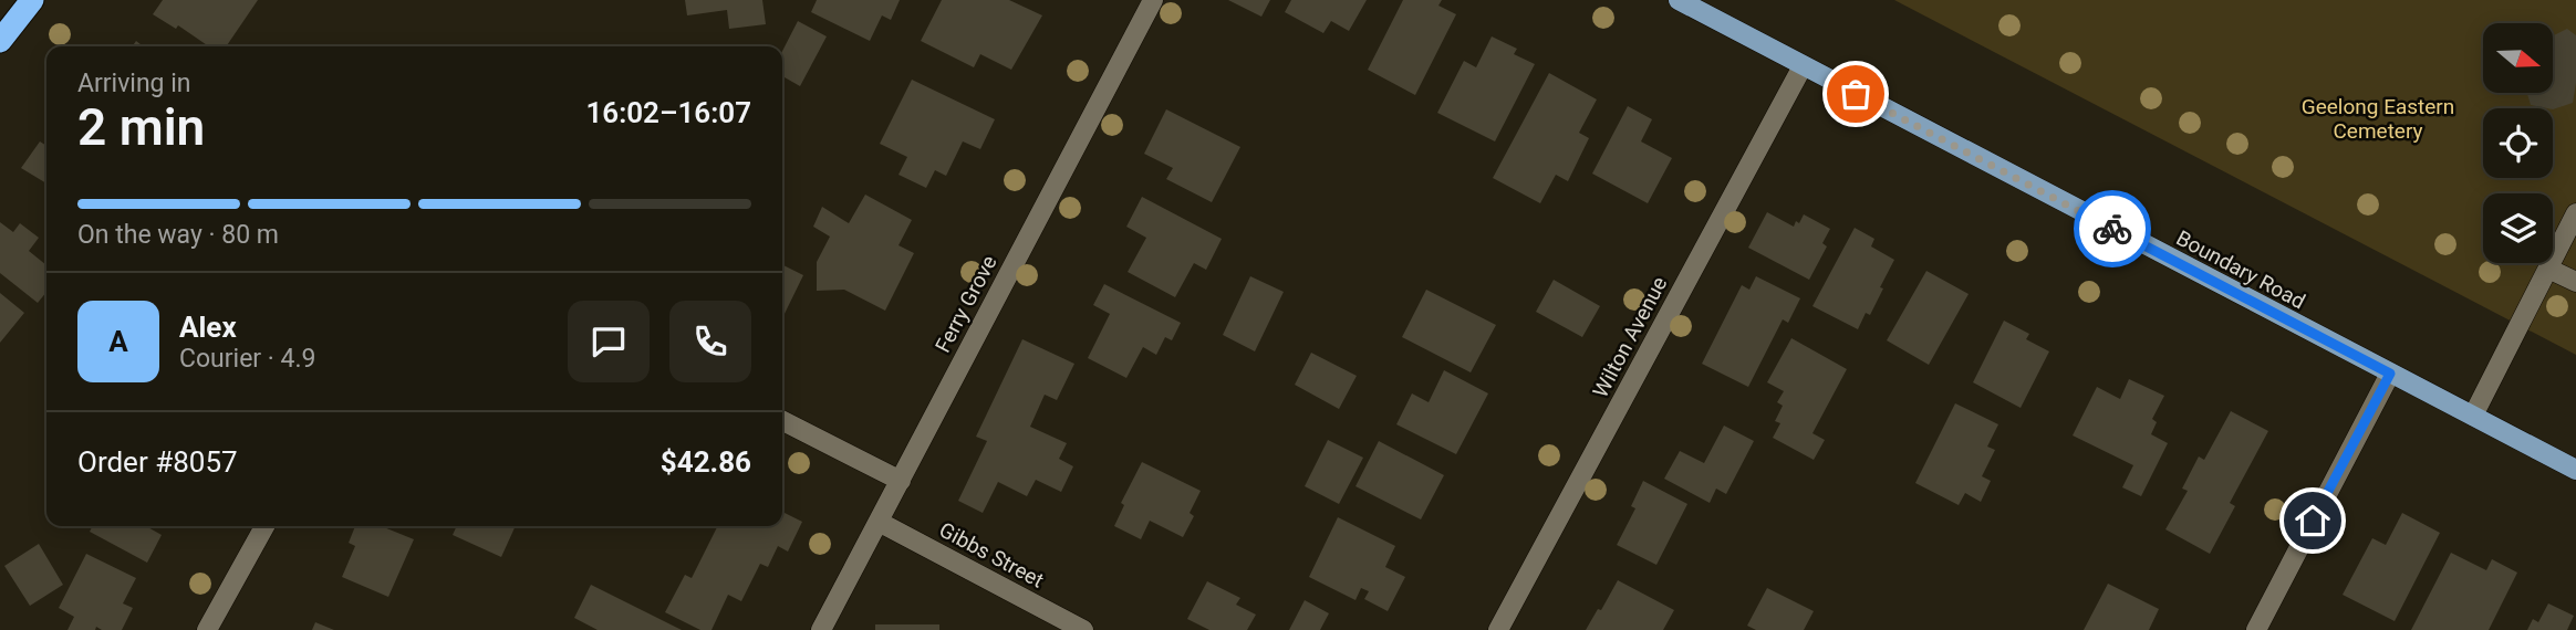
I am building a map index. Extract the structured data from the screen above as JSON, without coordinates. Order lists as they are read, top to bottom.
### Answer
{
  "streets": {
    "main road": ["Boundary Road"],
    "street": ["Ferry Grove", "Wilton Avenue", "Gibbs Street"]
  },
  "crossings": [
    ["Boundary Road", "Wilton Avenue"],
    ["Ferry Grove", "Gibbs Street"]
  ],
  "parks": ["Geelong Eastern Cemetery"],
  "north": "right",
  "page": {
    "heading": ["2 min", "Arriving in", "16:02–16:07"],
    "panel": [
      "Alex",
      "Courier · 4.9",
      "Order #8057",
      "$42.86"
    ],
    "bar": "On the way · 80 m",
    "round": "A"
  }
}
